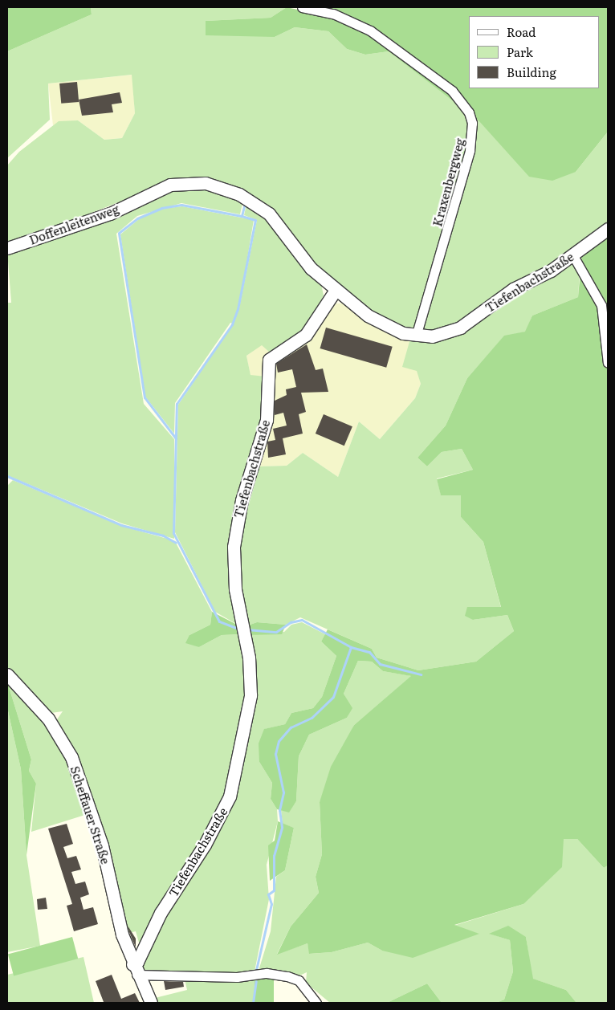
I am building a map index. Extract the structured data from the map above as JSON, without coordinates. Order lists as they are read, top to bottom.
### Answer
{
  "streets": {
    "street": [
      "Kraxenbergweg",
      "Doffenleitenweg",
      "Tiefenbachstraße",
      "Scheffauer Straße"
    ]
  },
  "crossings": [
    ["Kraxenbergweg", "Tiefenbachstraße"],
    ["Doffenleitenweg", "Tiefenbachstraße"],
    ["Tiefenbachstraße", "Scheffauer Straße"]
  ],
  "legend": ["Road", "Park", "Building"]
}
